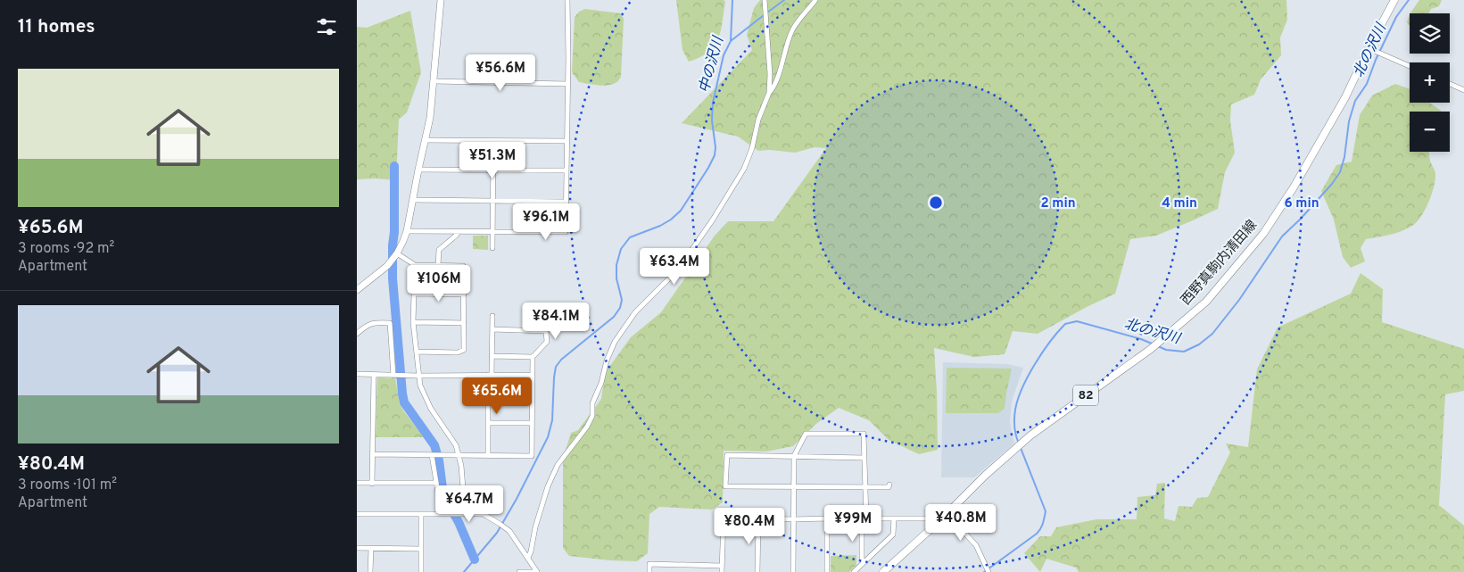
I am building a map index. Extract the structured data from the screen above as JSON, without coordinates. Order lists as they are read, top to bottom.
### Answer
{
  "streets": {
    "main road": ["西野真駒内清田線", "82"]
  },
  "crossings": [
    ["西野真駒内清田線", "82"]
  ],
  "water": ["北の沢川", "中の沢川"],
  "page": {
    "heading": "11 homes",
    "map_buttons": ["+", "−"],
    "list": [
      {
        "name": "¥65.6M",
        "note": "3 rooms · 92 m² · Apartment"
      },
      {
        "name": "¥80.4M",
        "note": "3 rooms · 101 m² · Apartment"
      }
    ],
    "price": [
      "¥56.6M",
      "¥51.3M",
      "¥96.1M",
      "¥63.4M",
      "¥106M",
      "¥84.1M",
      "¥65.6M",
      "¥64.7M",
      "¥40.8M",
      "¥99M",
      "¥80.4M"
    ]
  },
  "rings": ["2 min", "4 min", "6 min"]
}
